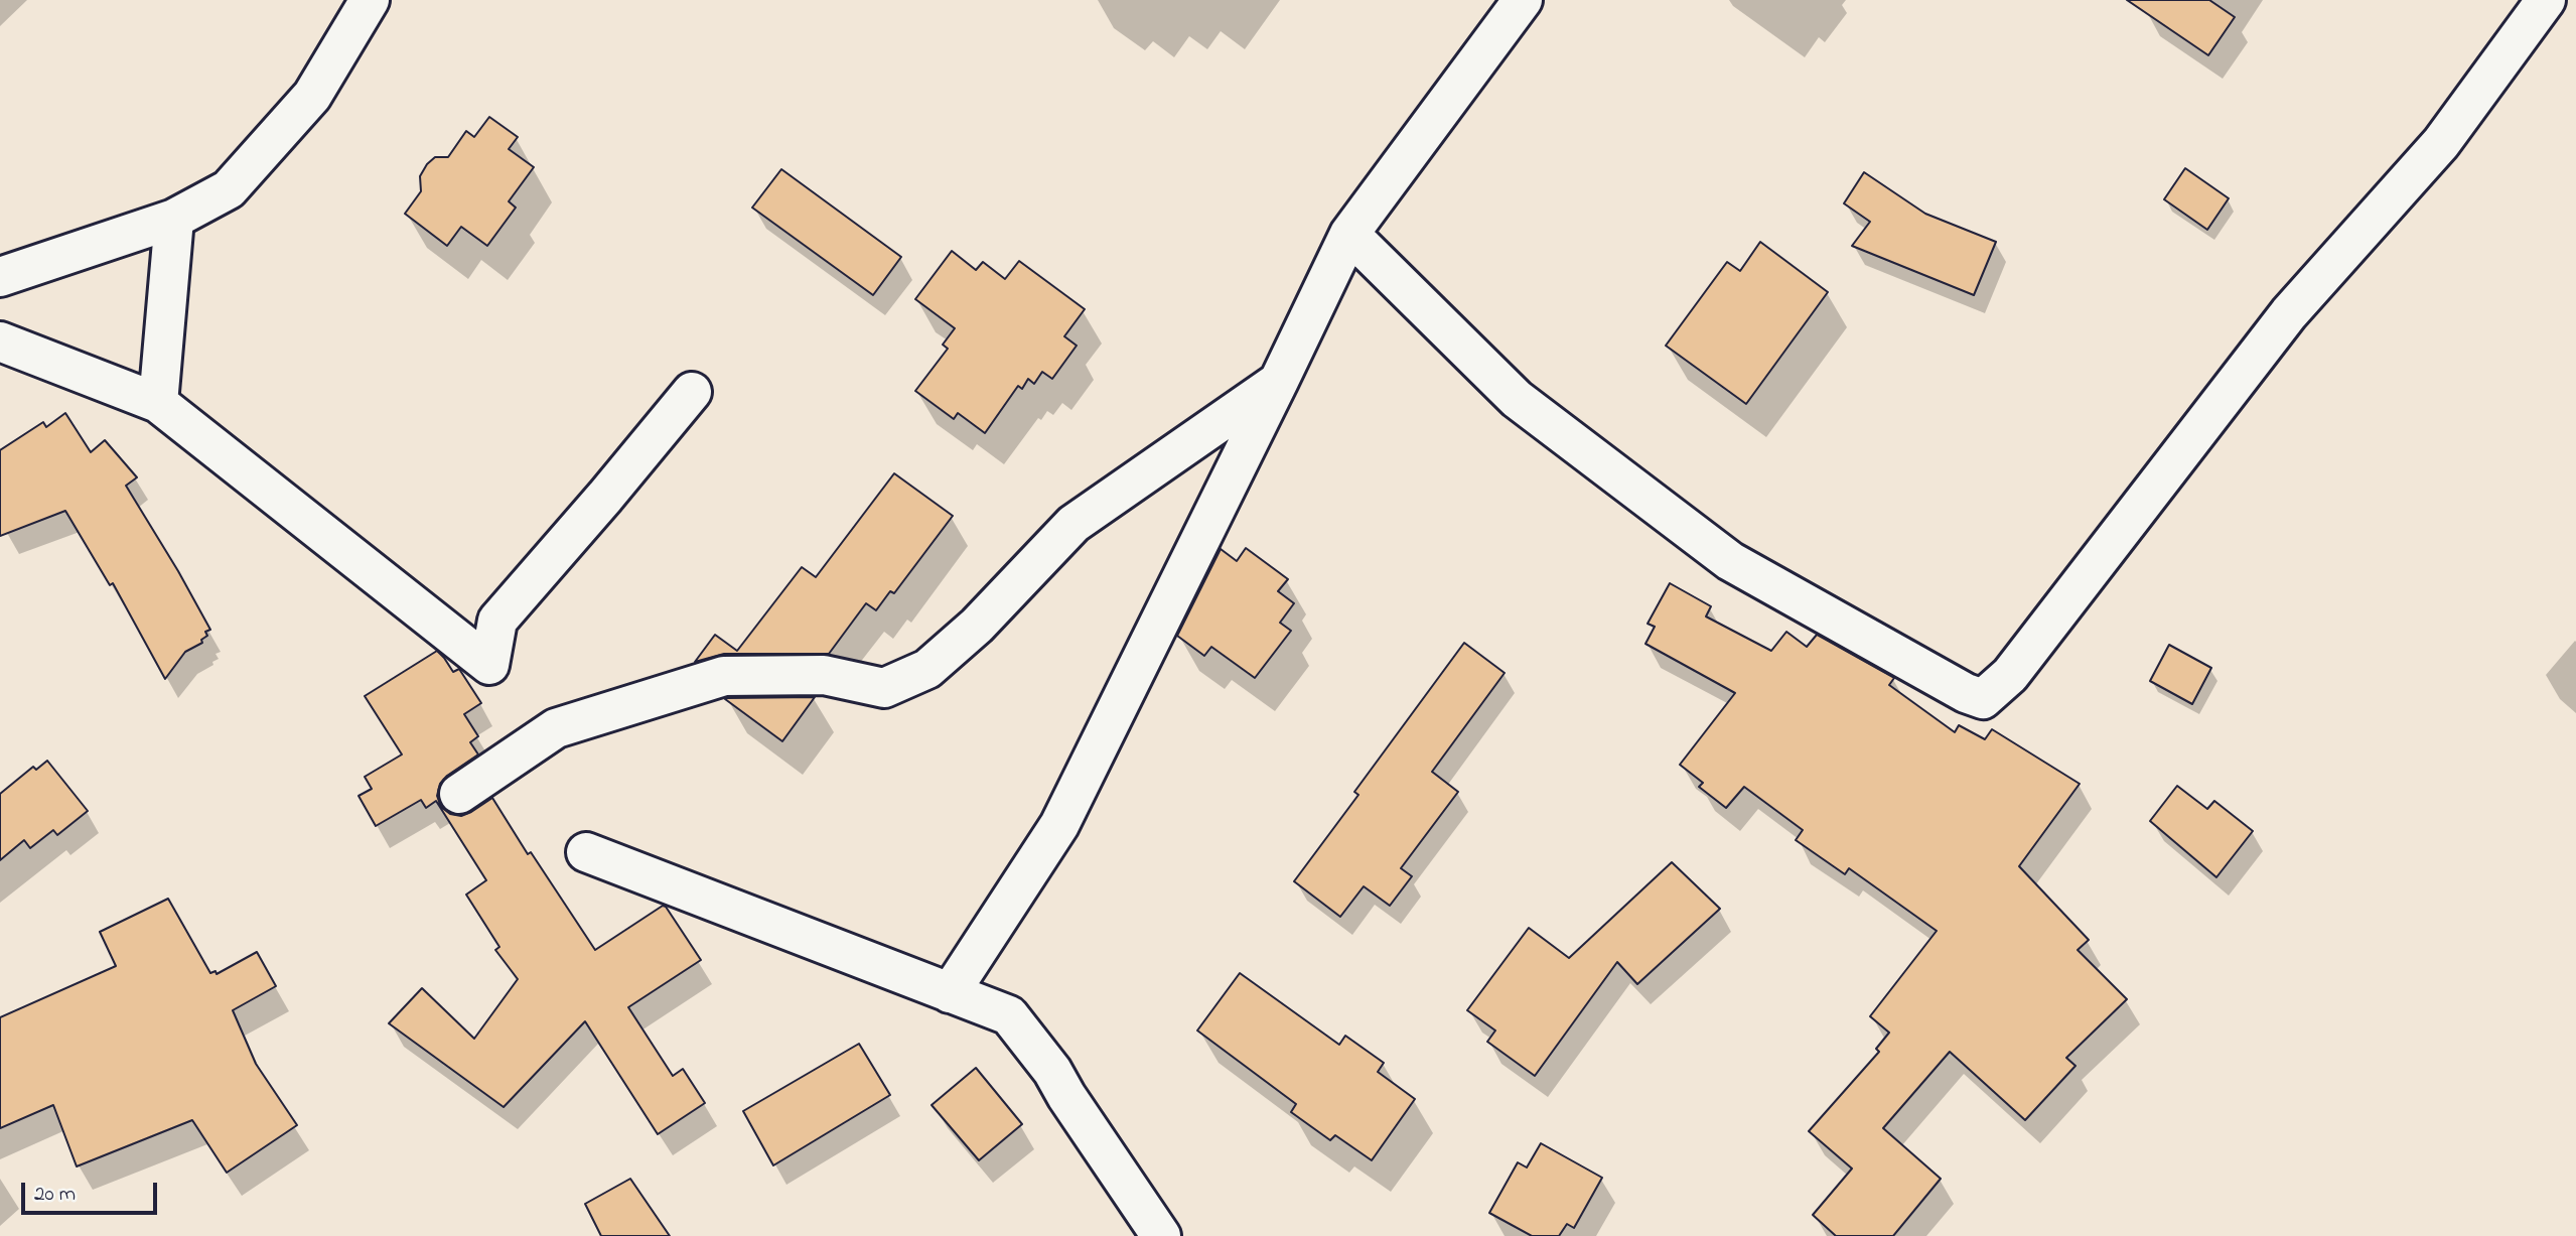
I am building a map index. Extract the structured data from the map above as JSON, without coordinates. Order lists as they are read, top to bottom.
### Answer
{
  "scale_bar": "20 m"
}
